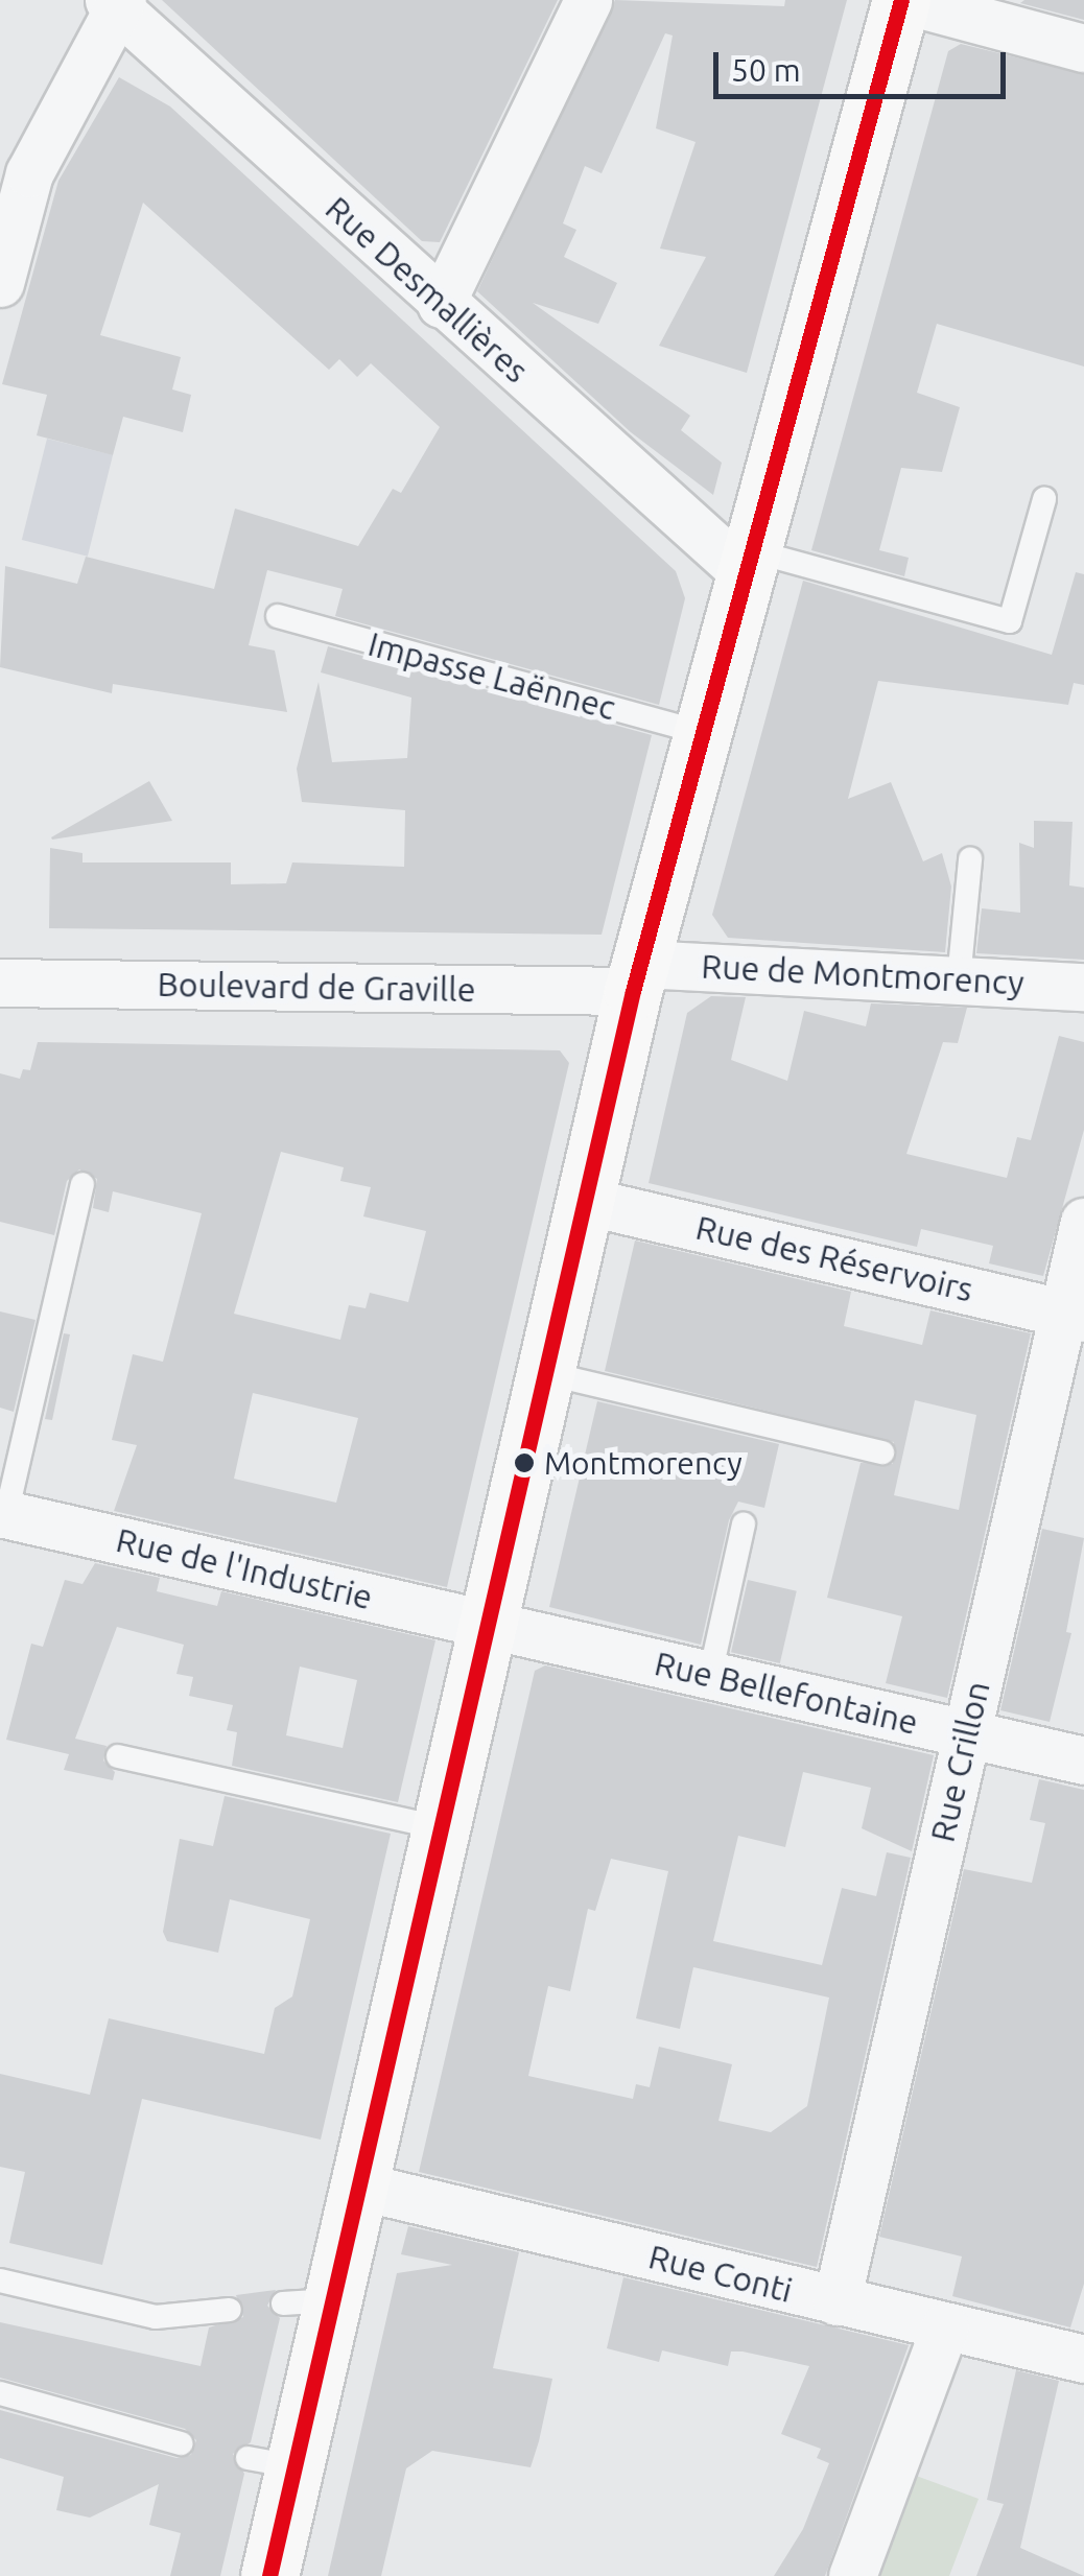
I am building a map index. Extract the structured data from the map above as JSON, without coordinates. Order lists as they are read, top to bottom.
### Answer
{
  "streets": {
    "street": [
      "Rue Desmallières",
      "Rue de Montmorency",
      "Boulevard de Graville",
      "Rue des Réservoirs",
      "Rue de l'Industrie",
      "Rue Bellefontaine",
      "Rue Crillon",
      "Rue Conti"
    ],
    "lane": ["Impasse Laënnec"]
  },
  "crossings": [
    ["Rue de Montmorency", "Boulevard de Graville"],
    ["Rue des Réservoirs", "Rue Crillon"],
    ["Rue de l'Industrie", "Rue Bellefontaine"],
    ["Rue Bellefontaine", "Rue Crillon"],
    ["Rue Crillon", "Rue Conti"]
  ],
  "places": ["Montmorency"],
  "scale_bar": "50 m"
}
